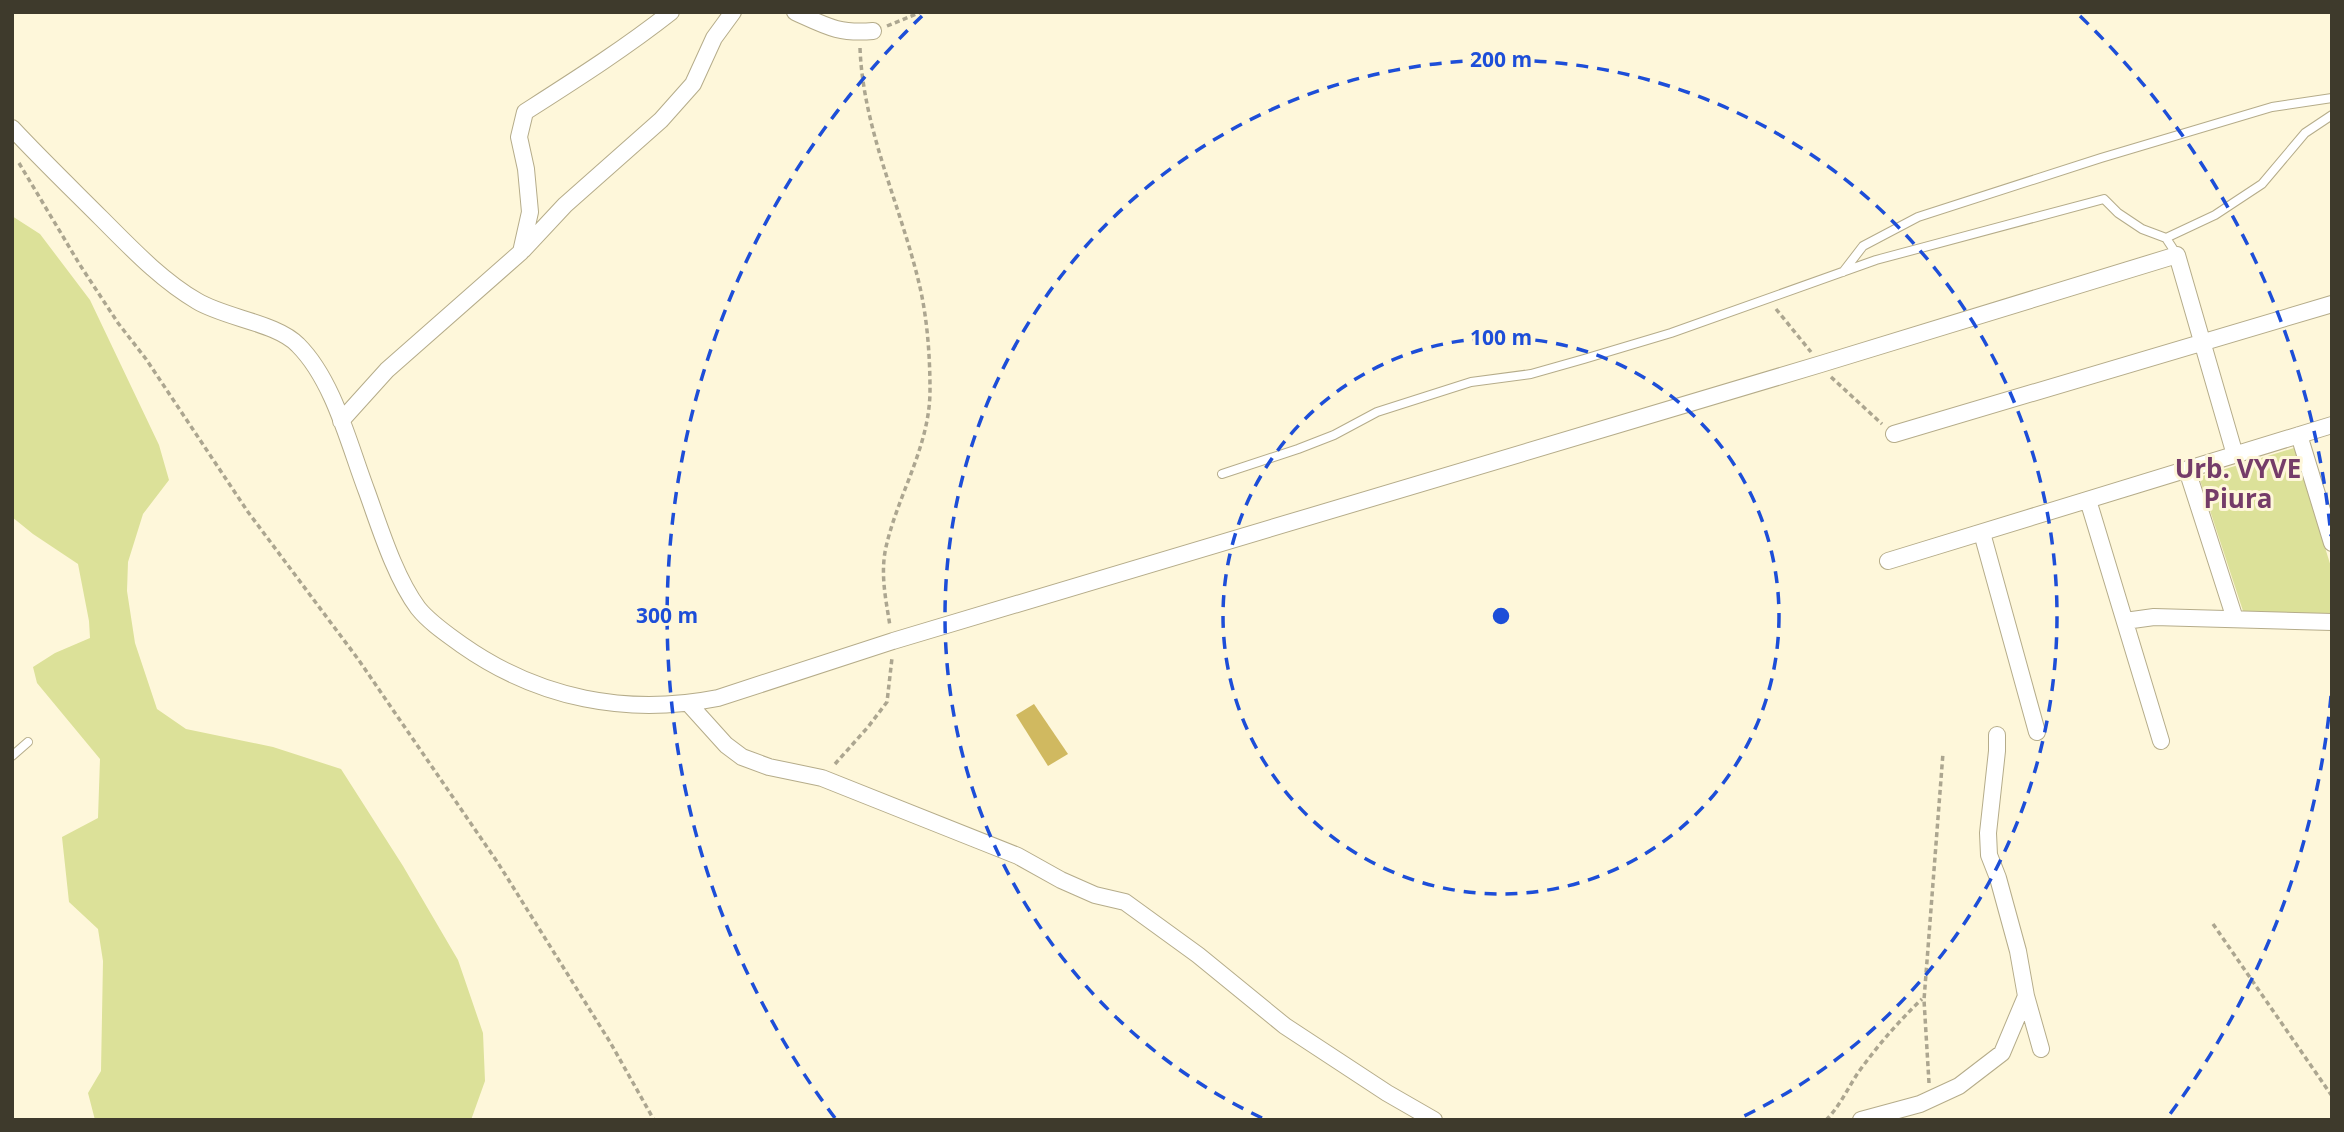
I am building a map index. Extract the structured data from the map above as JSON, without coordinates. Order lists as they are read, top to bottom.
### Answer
{
  "districts": ["Urb. VYVE Piura"],
  "rings": ["200 m", "100 m", "300 m"]
}
